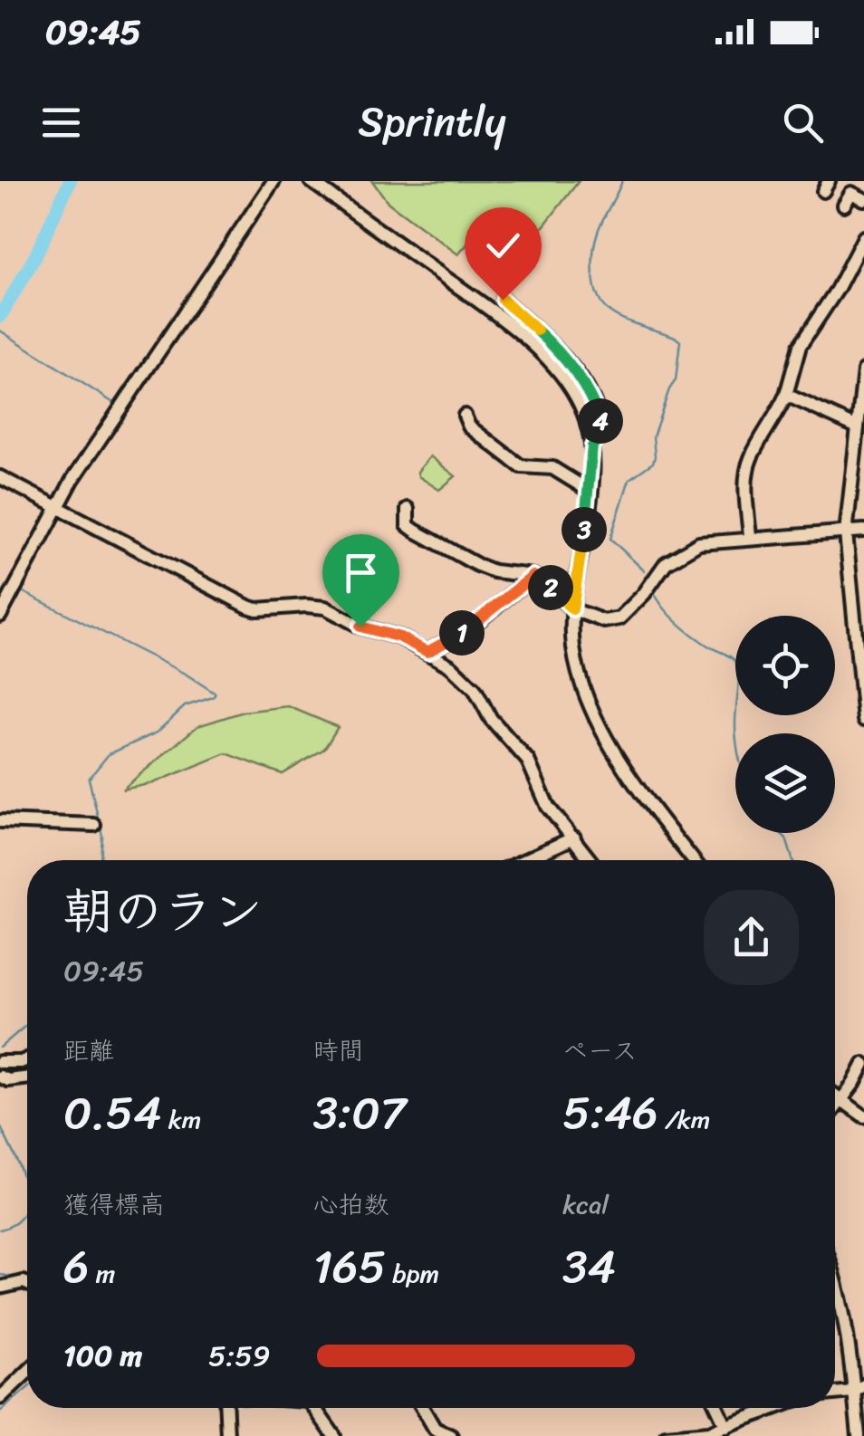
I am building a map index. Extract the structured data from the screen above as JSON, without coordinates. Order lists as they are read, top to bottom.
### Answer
{
  "page": {
    "status": "09:45",
    "header": "Sprintly",
    "pins": [
      "4",
      "3",
      "2",
      "1"
    ],
    "heading": ["朝のラン", "09:45"],
    "stats": [
      ["距離", "0.54 km"],
      ["時間", "3:07"],
      ["ペース", "5:46 /km"],
      ["獲得標高", "6 m"],
      ["心拍数", "165 bpm"],
      ["kcal", "34"]
    ],
    "list": [
      {
        "name": "100 m",
        "note": "5:59"
      }
    ]
  }
}
